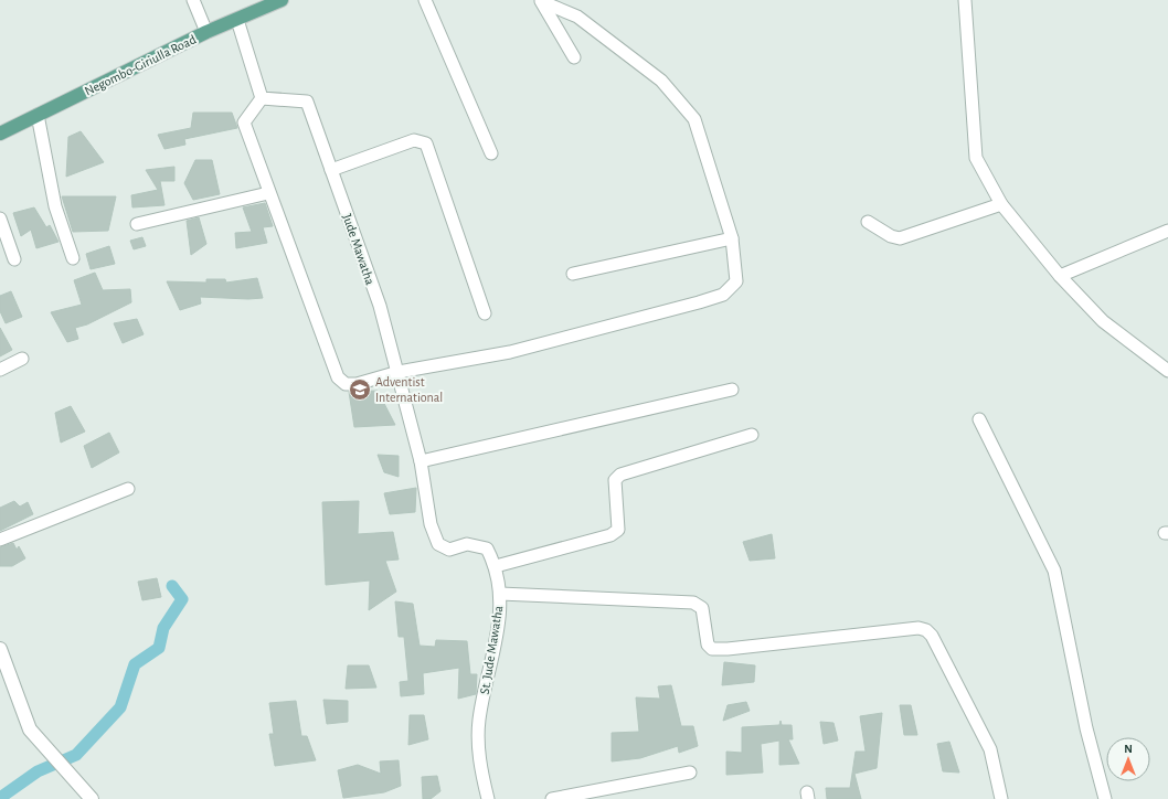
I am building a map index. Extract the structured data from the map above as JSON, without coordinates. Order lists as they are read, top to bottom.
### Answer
{
  "streets": {
    "main road": ["Negombo-Giriulla Road"],
    "street": ["Jude Mawatha", "St. Jude Mawatha"]
  },
  "crossings": [
    ["Jude Mawatha", "St. Jude Mawatha"]
  ],
  "places": {
    "school or university": ["Adventist International"]
  },
  "north": "top"
}
